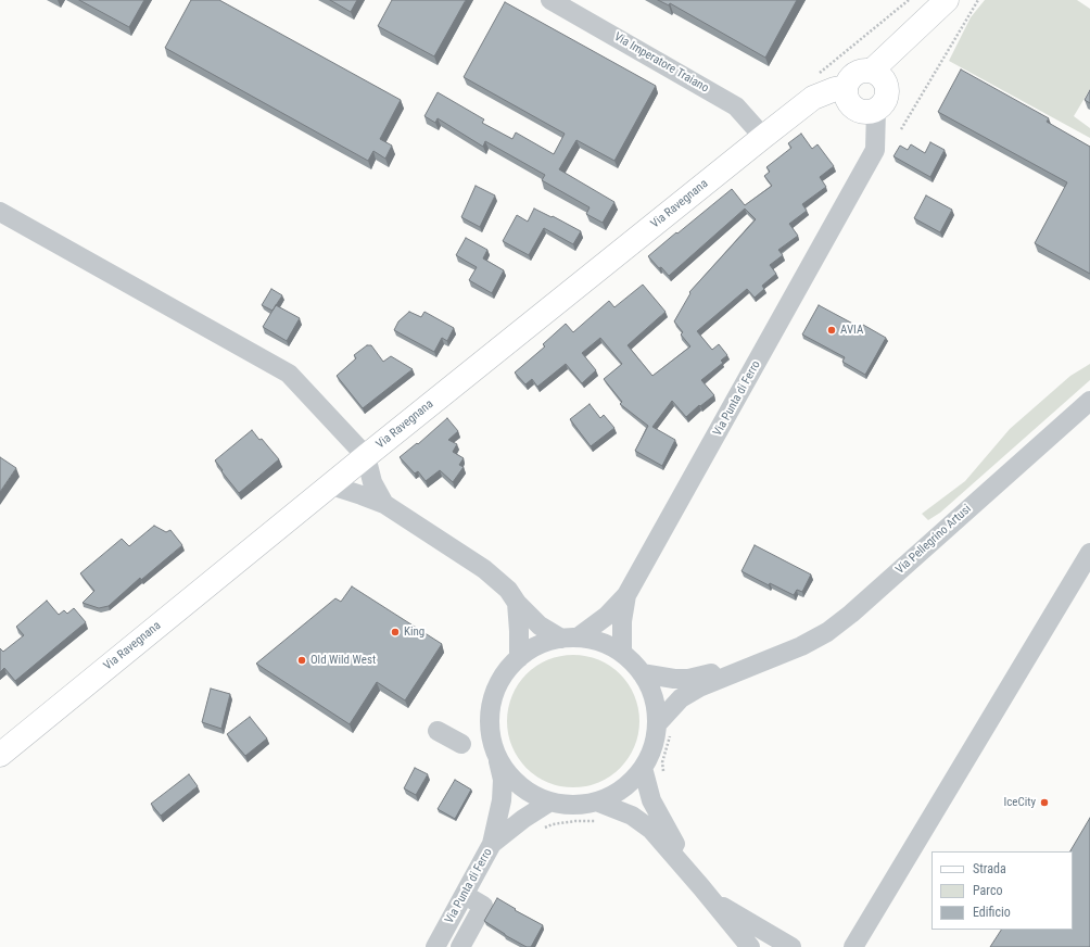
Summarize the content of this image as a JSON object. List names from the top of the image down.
{
  "streets": {
    "main road": ["Via Ravegnana"],
    "street": ["Via Imperatore Traiano", "Via Punta di Ferro", "Via Pellegrino Artusi"]
  },
  "crossings": [
    ["Via Imperatore Traiano", "Via Ravegnana"],
    ["Via Ravegnana", "Via Punta di Ferro"]
  ],
  "places": [
    "AVIA",
    "King",
    "Old Wild West",
    "IceCity"
  ],
  "legend": ["Strada", "Parco", "Edificio"]
}
